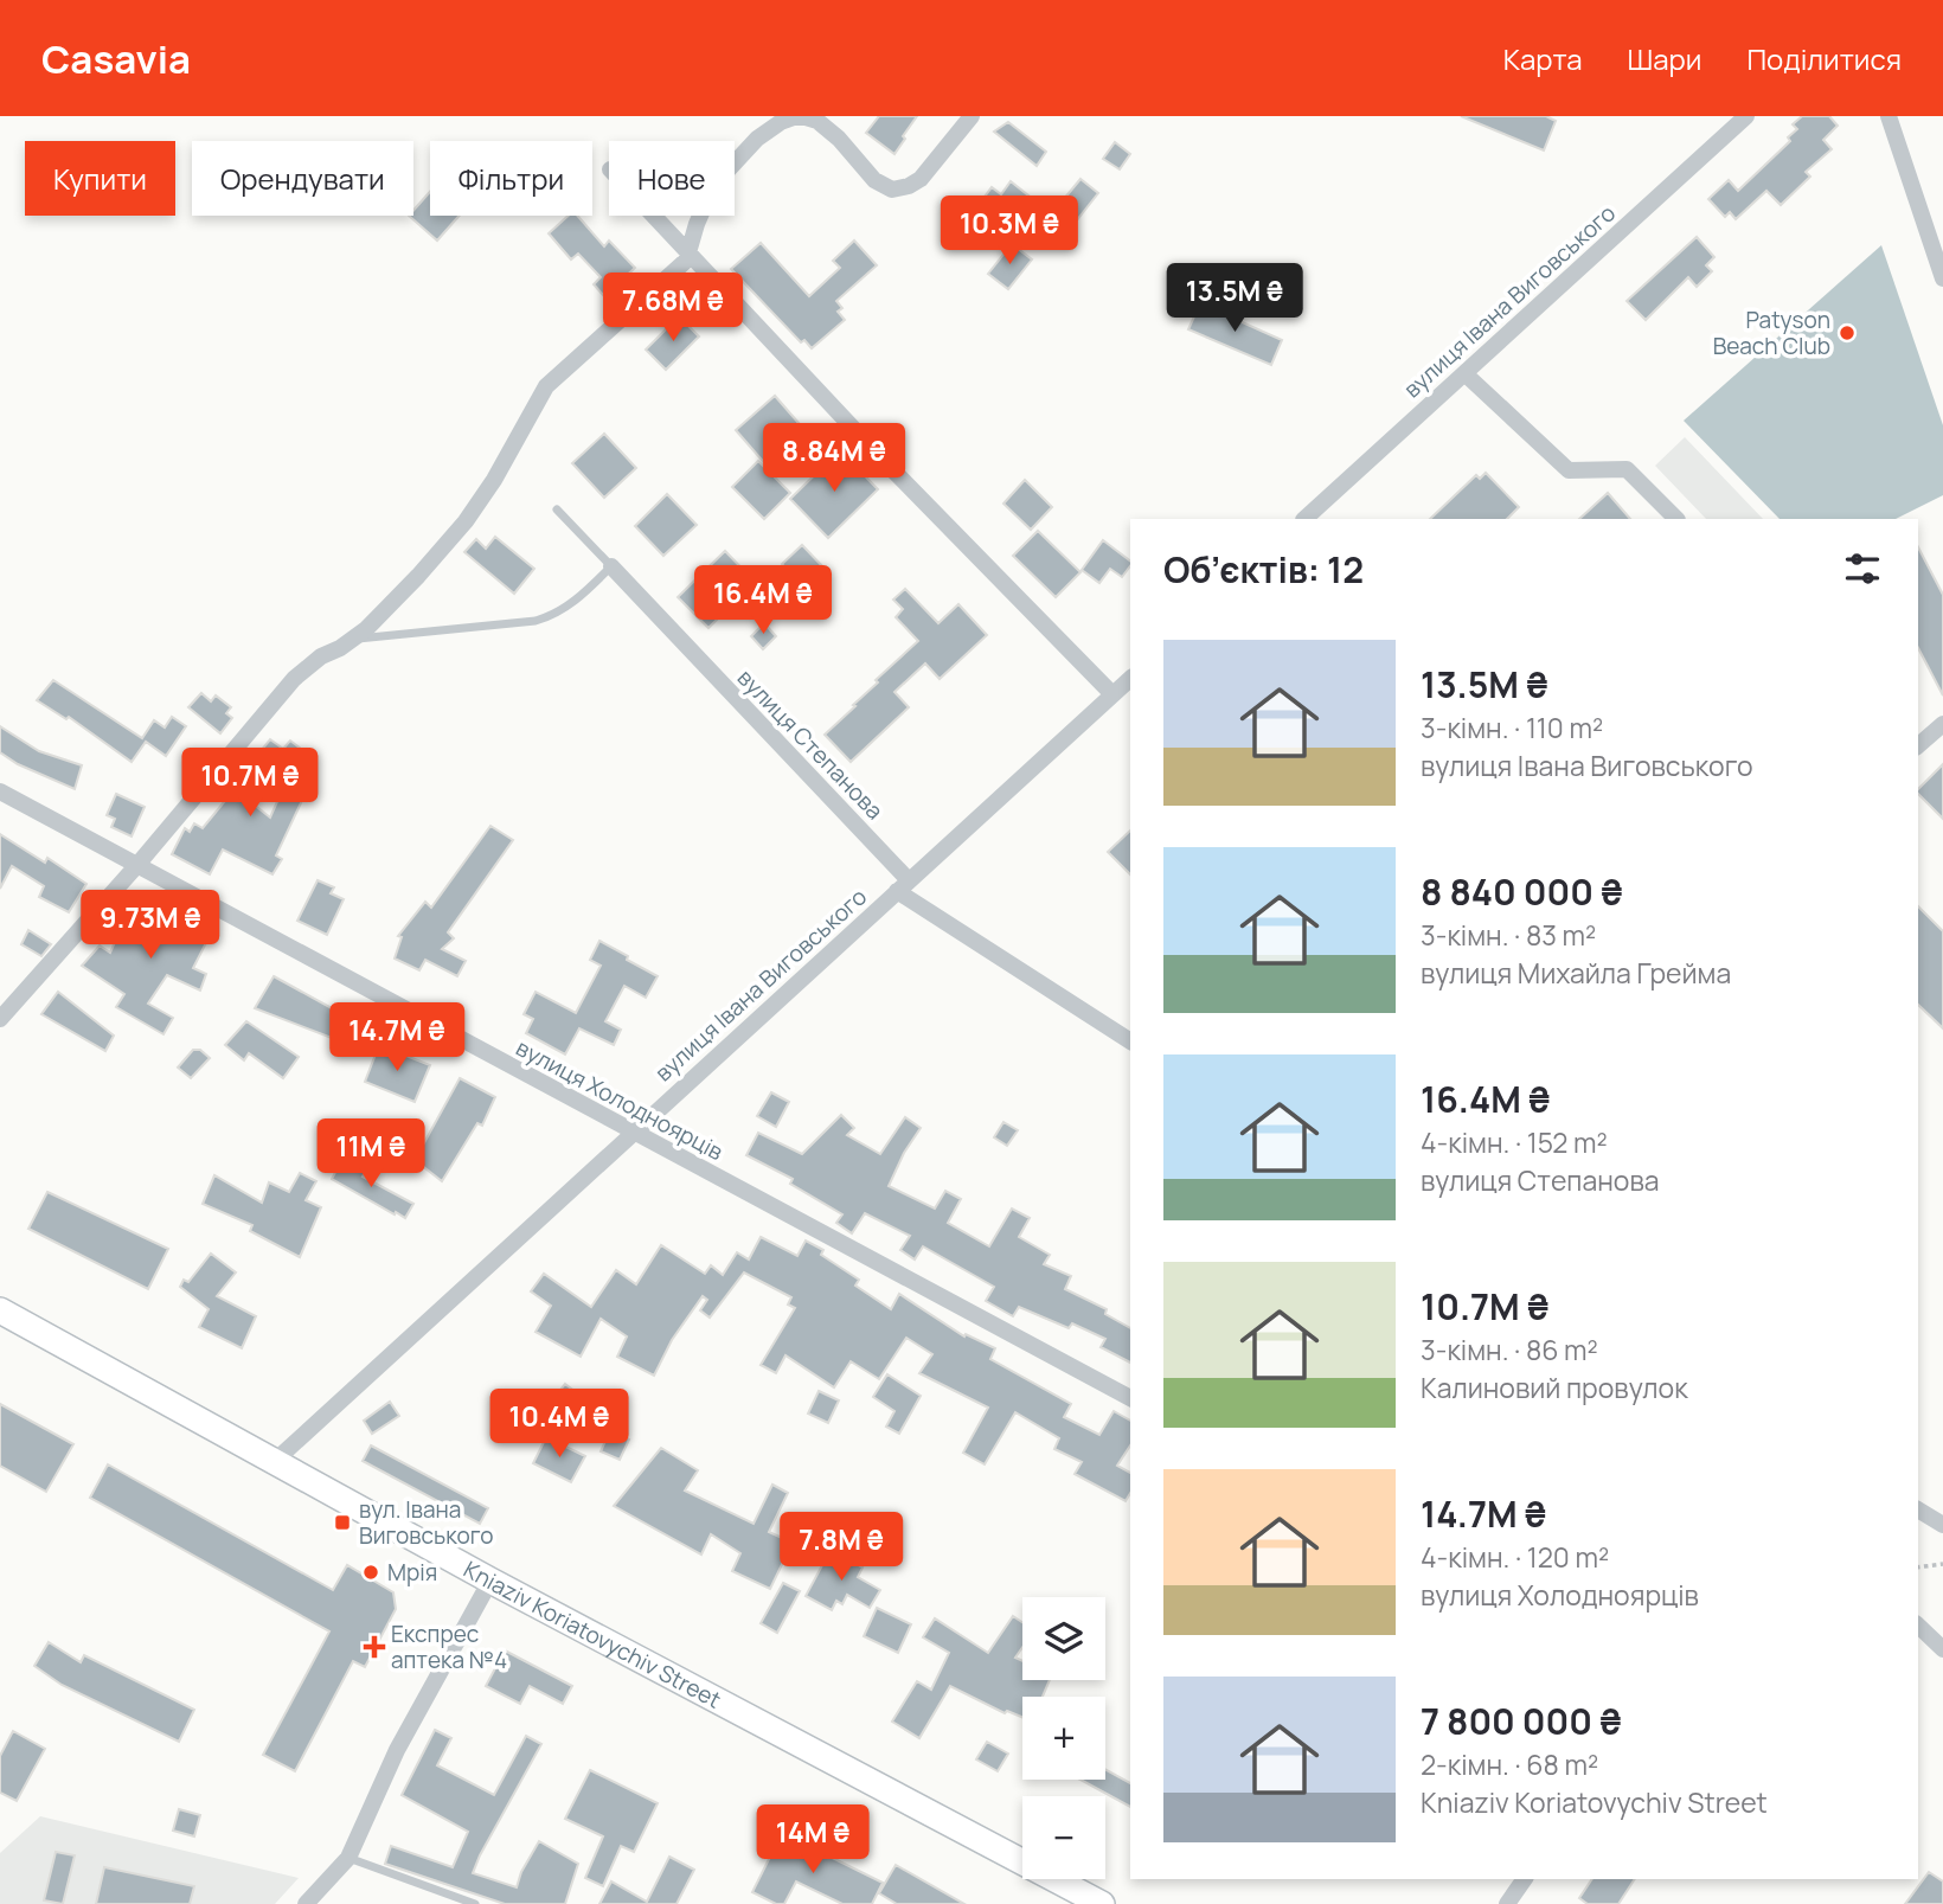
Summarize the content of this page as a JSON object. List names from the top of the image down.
{
  "streets": {
    "main road": ["Kniaziv Koriatovychiv Street"],
    "street": ["вулиця Івана Виговського", "вулиця Степанова", "вулиця Холодноярців"]
  },
  "crossings": [
    ["вулиця Івана Виговського", "вулиця Степанова"],
    ["вулиця Івана Виговського", "вулиця Холодноярців"],
    ["вулиця Івана Виговського", "Kniaziv Koriatovychiv Street"]
  ],
  "places": {
    "other": ["Patyson Beach Club", "Мрія"],
    "transit": ["вул. Івана Виговського"],
    "health": ["Експрес аптека №4"]
  },
  "page": {
    "header": "Casavia",
    "nav": ["Карта", "Шари", "Поділитися"],
    "chip": [
      "Купити",
      "Орендувати",
      "Фільтри",
      "Нове"
    ],
    "price": [
      "10.3M ₴",
      "13.5M ₴",
      "7.68M ₴",
      "8.84M ₴",
      "16.4M ₴",
      "10.7M ₴",
      "9.73M ₴",
      "14.7M ₴",
      "11M ₴",
      "10.4M ₴",
      "7.8M ₴",
      "14M ₴"
    ],
    "heading": "Об’єктів: 12",
    "list": [
      {
        "name": "13.5M ₴",
        "note": "3-кімн. · 110 m² · вулиця Івана Виговського"
      },
      {
        "name": "8 840 000 ₴",
        "note": "3-кімн. · 83 m² · вулиця Михайла Грейма"
      },
      {
        "name": "16.4M ₴",
        "note": "4-кімн. · 152 m² · вулиця Степанова"
      },
      {
        "name": "10.7M ₴",
        "note": "3-кімн. · 86 m² · Калиновий провулок"
      },
      {
        "name": "14.7M ₴",
        "note": "4-кімн. · 120 m² · вулиця Холодноярців"
      },
      {
        "name": "7 800 000 ₴",
        "note": "2-кімн. · 68 m² · Kniaziv Koriatovychiv Street"
      }
    ],
    "map_buttons": ["+", "−"]
  }
}
